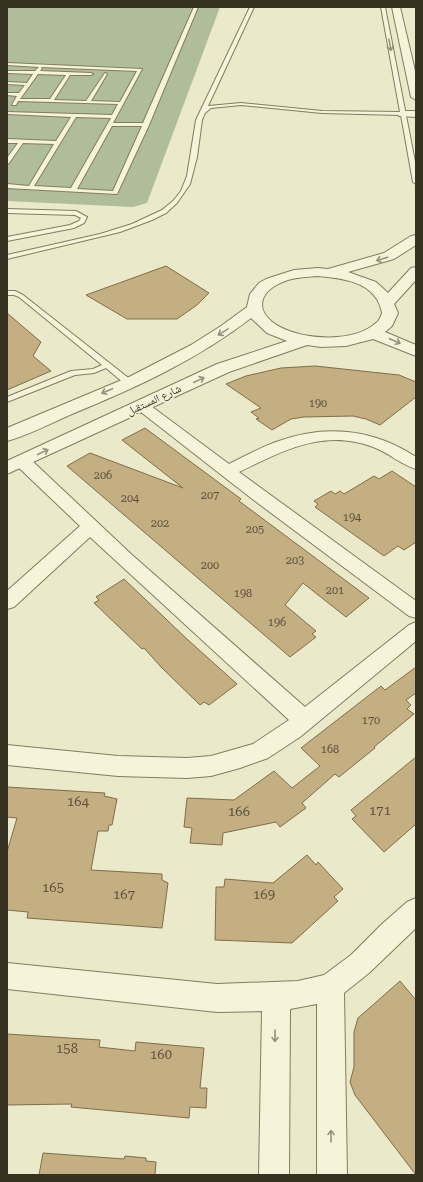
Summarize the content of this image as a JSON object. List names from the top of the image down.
{
  "streets": {
    "street": ["شارع المستقبل"]
  },
  "house_numbers": [
    "190",
    "206",
    "207",
    "204",
    "194",
    "202",
    "205",
    "203",
    "200",
    "201",
    "198",
    "196",
    "170",
    "168",
    "164",
    "171",
    "166",
    "165",
    "167",
    "169",
    "158",
    "160"
  ]
}
